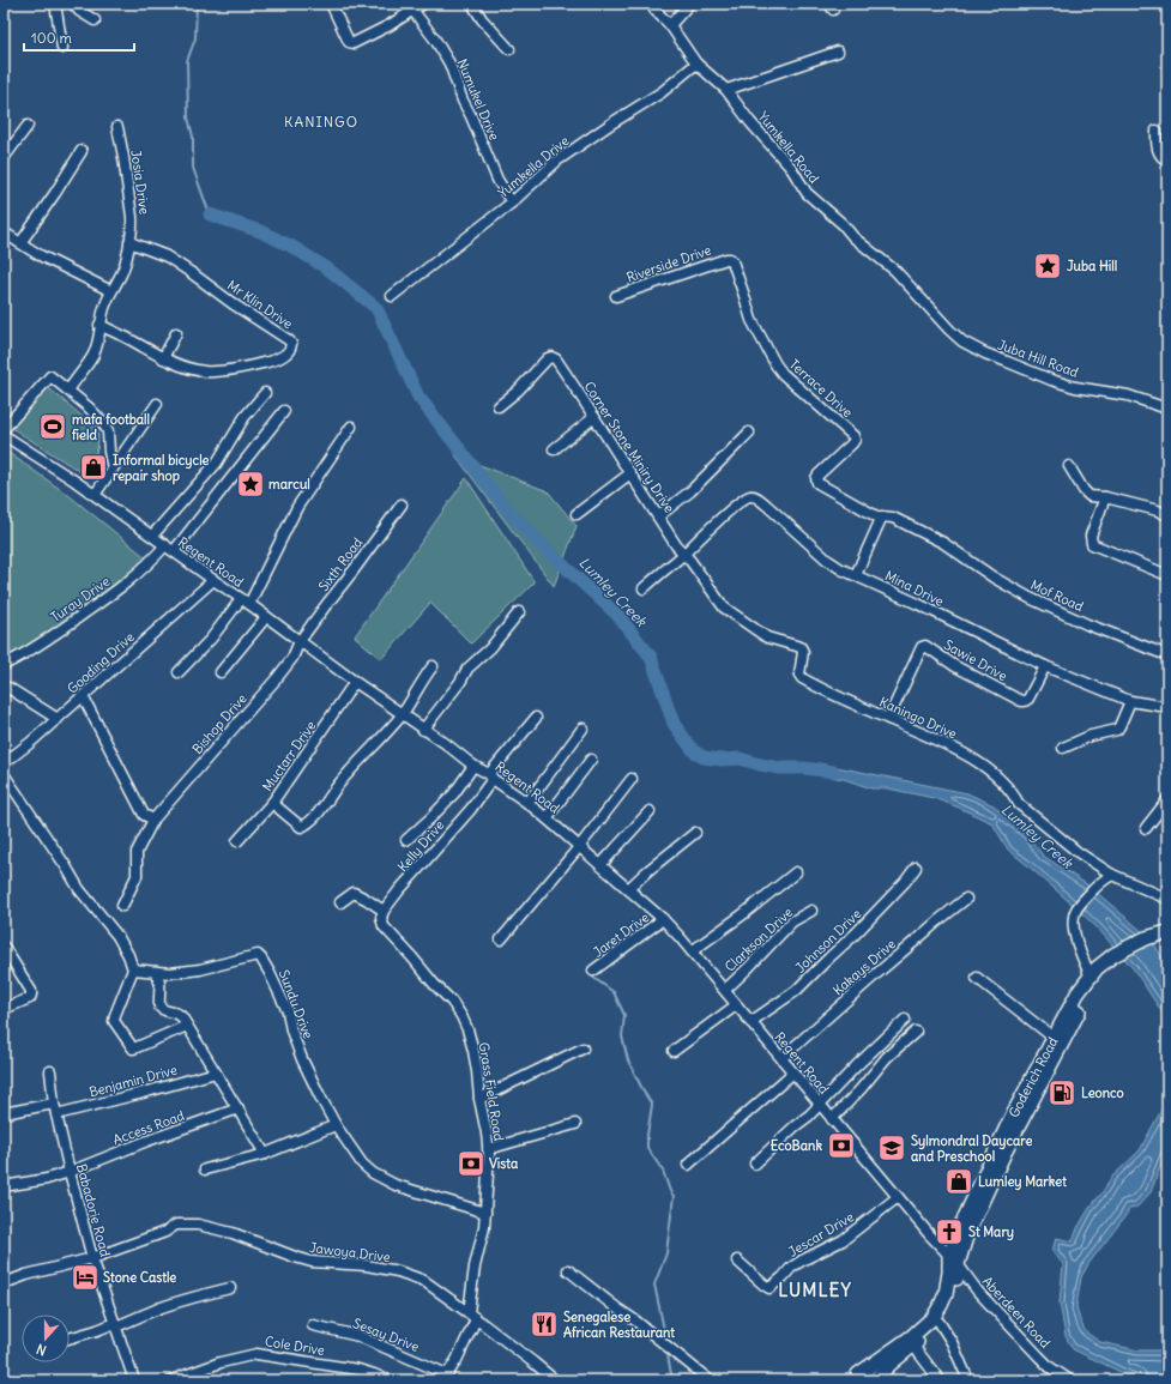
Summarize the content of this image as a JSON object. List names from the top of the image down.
{
  "streets": {
    "main road": ["Goderich Road"],
    "street": [
      "Numukel Drive",
      "Yumkella Road",
      "Yumkella Drive",
      "Josia Drive",
      "Riverside Drive",
      "Mr Klin Drive",
      "Juba Hill Road",
      "Terrace Drive",
      "Corner Stone Miniry Drive",
      "Regent Road",
      "Sixth Road",
      "Mina Drive",
      "Mof Road",
      "Turay Drive",
      "Sawie Drive",
      "Gooding Drive",
      "Kaningo Drive",
      "Bishop Drive",
      "Muctarr Drive",
      "Kelly Drive",
      "Jaret Drive",
      "Clarkson Drive",
      "Johnson Drive",
      "Kakays Drive",
      "Sundu Drive",
      "Benjamin Drive",
      "Grass Field Road",
      "Access Road",
      "Babadorie Road",
      "Jescar Drive",
      "Jawoya Drive",
      "Aberdeen Road",
      "Sesay Drive",
      "Cole Drive"
    ]
  },
  "crossings": [
    ["Numukel Drive", "Yumkella Drive"],
    ["Yumkella Road", "Yumkella Drive"],
    ["Yumkella Road", "Juba Hill Road"],
    ["Josia Drive", "Mr Klin Drive"],
    ["Riverside Drive", "Terrace Drive"],
    ["Terrace Drive", "Mof Road"],
    ["Corner Stone Miniry Drive", "Mina Drive"],
    ["Corner Stone Miniry Drive", "Kaningo Drive"],
    ["Regent Road", "Sixth Road"],
    ["Regent Road", "Turay Drive"],
    ["Regent Road", "Gooding Drive"],
    ["Regent Road", "Bishop Drive"],
    ["Regent Road", "Muctarr Drive"],
    ["Regent Road", "Kelly Drive"],
    ["Regent Road", "Jaret Drive"],
    ["Regent Road", "Clarkson Drive"],
    ["Regent Road", "Johnson Drive"],
    ["Regent Road", "Kakays Drive"],
    ["Regent Road", "Goderich Road"],
    ["Regent Road", "Jescar Drive"],
    ["Regent Road", "Aberdeen Road"],
    ["Sixth Road", "Bishop Drive"],
    ["Mina Drive", "Sawie Drive"],
    ["Mina Drive", "Kaningo Drive"],
    ["Sawie Drive", "Kaningo Drive"],
    ["Kelly Drive", "Grass Field Road"],
    ["Sundu Drive", "Grass Field Road"],
    ["Goderich Road", "Aberdeen Road"],
    ["Benjamin Drive", "Babadorie Road"],
    ["Grass Field Road", "Jawoya Drive"],
    ["Grass Field Road", "Sesay Drive"],
    ["Access Road", "Babadorie Road"],
    ["Babadorie Road", "Jawoya Drive"]
  ],
  "districts": ["KANINGO", "LUMLEY"],
  "water": ["Lumley Creek"],
  "places": {
    "place": ["Juba Hill", "marcul"],
    "sports": ["mafa football field"],
    "shop": ["Informal bicycle repair shop", "Lumley Market"],
    "fuel station": ["Leonco"],
    "bank": ["EcoBank", "Vista"],
    "school or university": ["Sylmondral Daycare and Preschool"],
    "church": ["St Mary"],
    "hotel": ["Stone Castle"],
    "restaurant": ["Senegalese African Restaurant"]
  },
  "scale_bar": "100 m",
  "north": "bottom"
}
